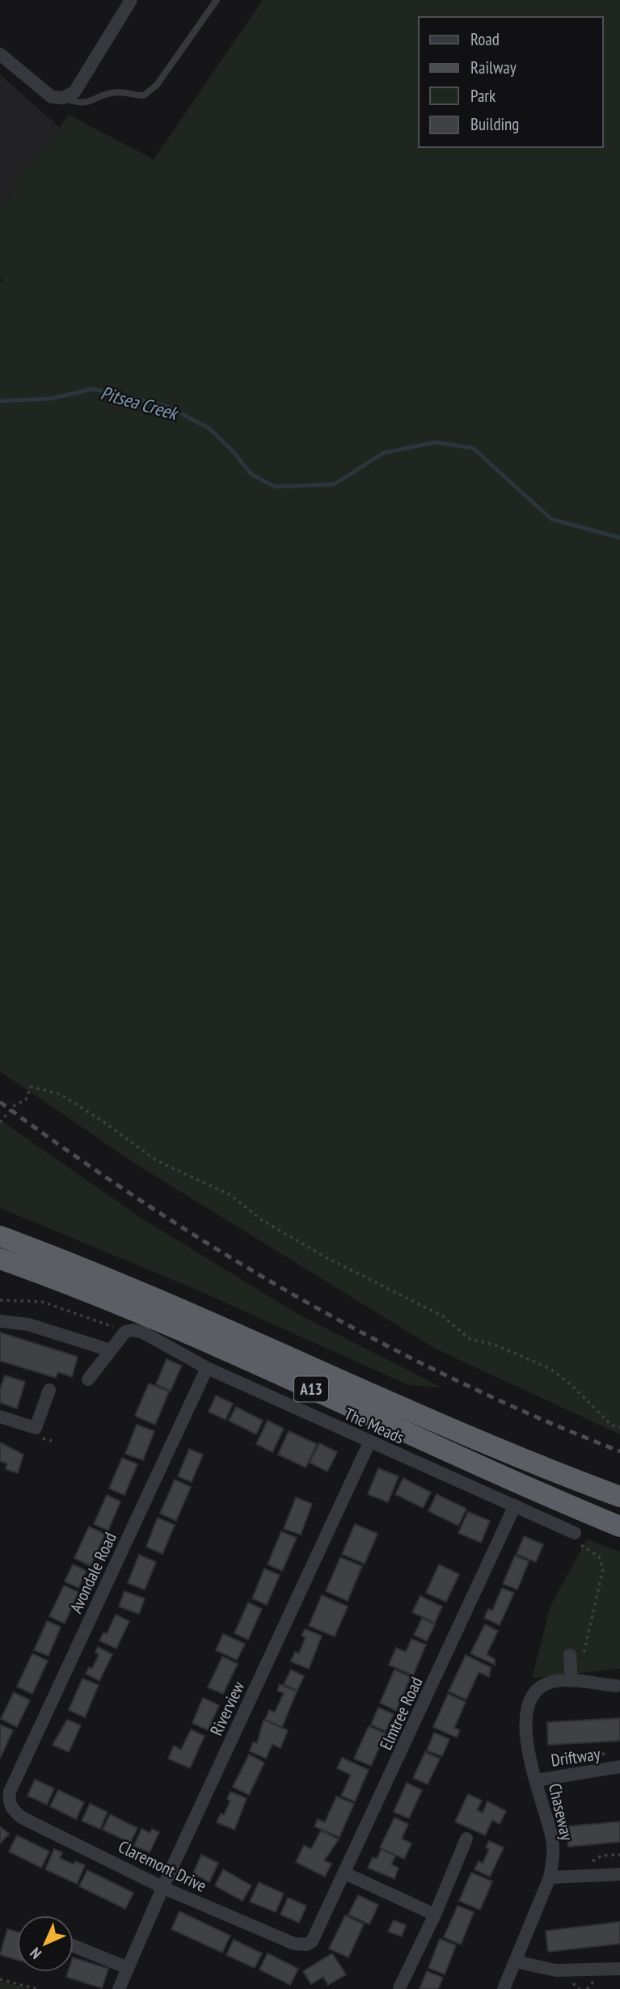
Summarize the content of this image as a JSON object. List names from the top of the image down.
{
  "streets": {
    "highway": ["A13"],
    "street": [
      "The Meads",
      "Avondale Road",
      "Riverview",
      "Elmtree Road",
      "Driftway",
      "Chaseway",
      "Claremont Drive"
    ]
  },
  "crossings": [
    ["The Meads", "Avondale Road"],
    ["The Meads", "Riverview"],
    ["The Meads", "Elmtree Road"],
    ["Avondale Road", "Claremont Drive"],
    ["Riverview", "Claremont Drive"],
    ["Elmtree Road", "Claremont Drive"],
    ["Driftway", "Chaseway"]
  ],
  "water": ["Pitsea Creek"],
  "legend": [
    "Road",
    "Railway",
    "Park",
    "Building"
  ],
  "north": "bottom left"
}
